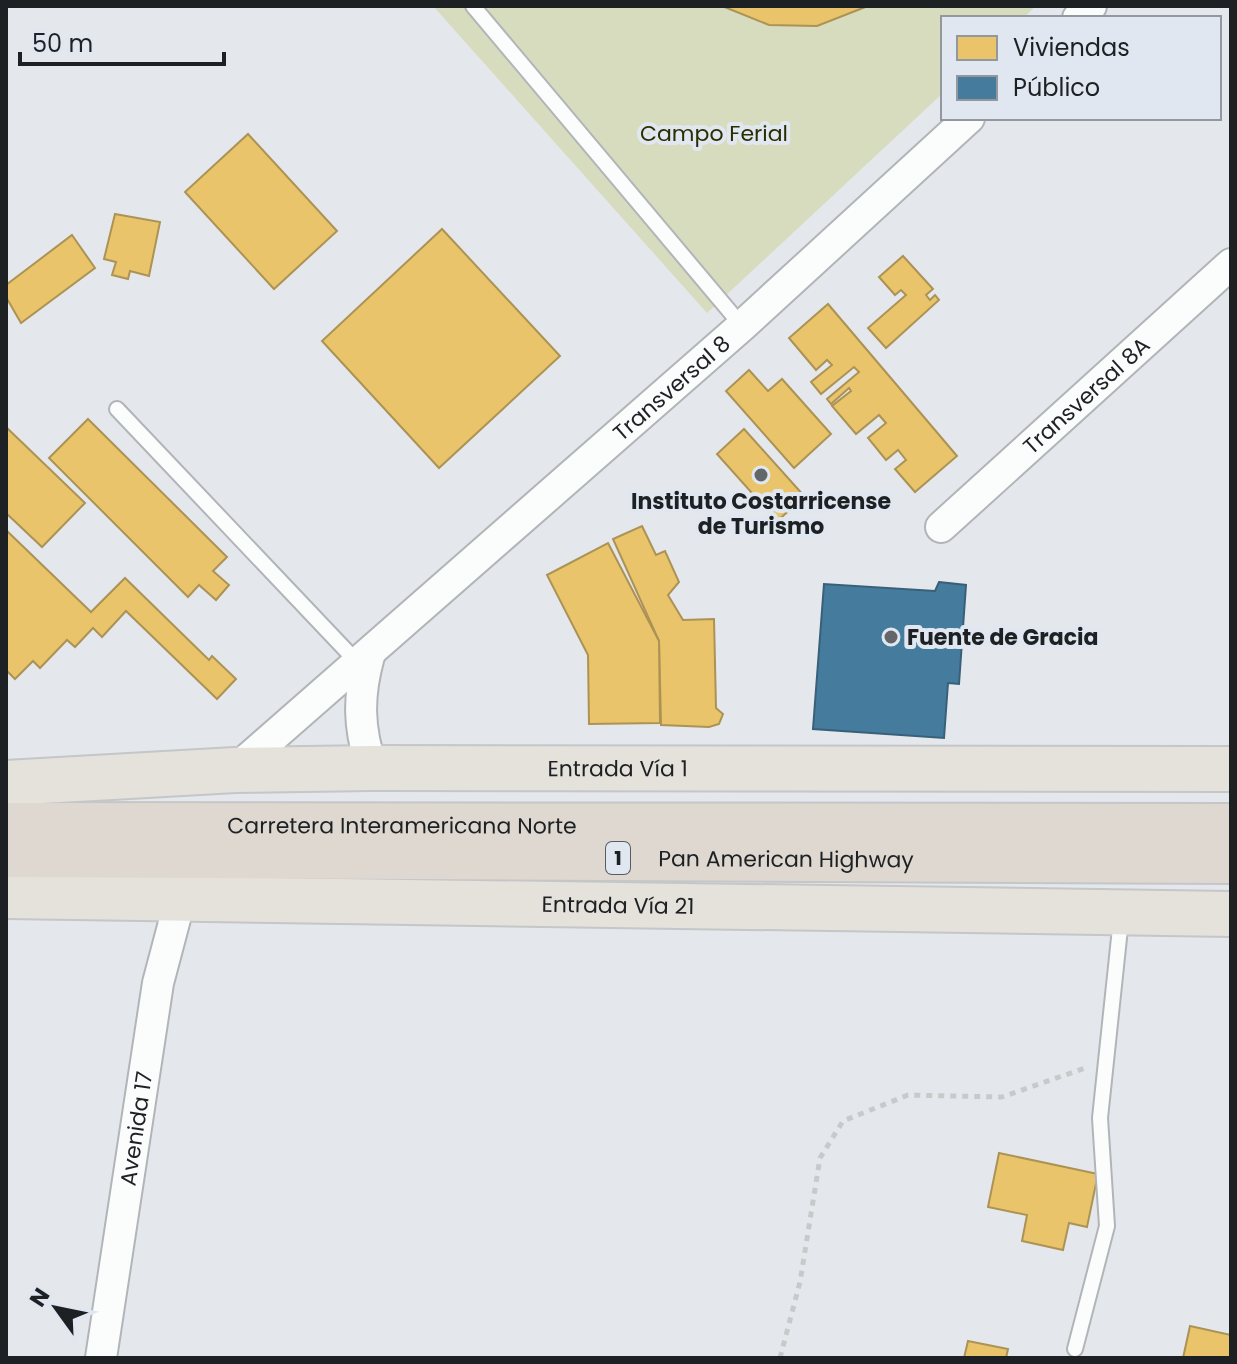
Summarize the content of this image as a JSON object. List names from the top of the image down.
{
  "streets": {
    "highway": ["Carretera Interamericana Norte", "1", "Pan American Highway"],
    "main road": ["Entrada Vía 1", "Entrada Vía 21"],
    "street": ["Transversal 8", "Transversal 8A", "Avenida 17"]
  },
  "crossings": [
    ["Transversal 8", "Entrada Vía 1"],
    ["Entrada Vía 21", "Avenida 17"]
  ],
  "parks": ["Campo Ferial"],
  "places": ["Instituto Costarricense de Turismo", "Fuente de Gracia"],
  "legend": ["Viviendas", "Público"],
  "scale_bar": "50 m",
  "north": "top left"
}
